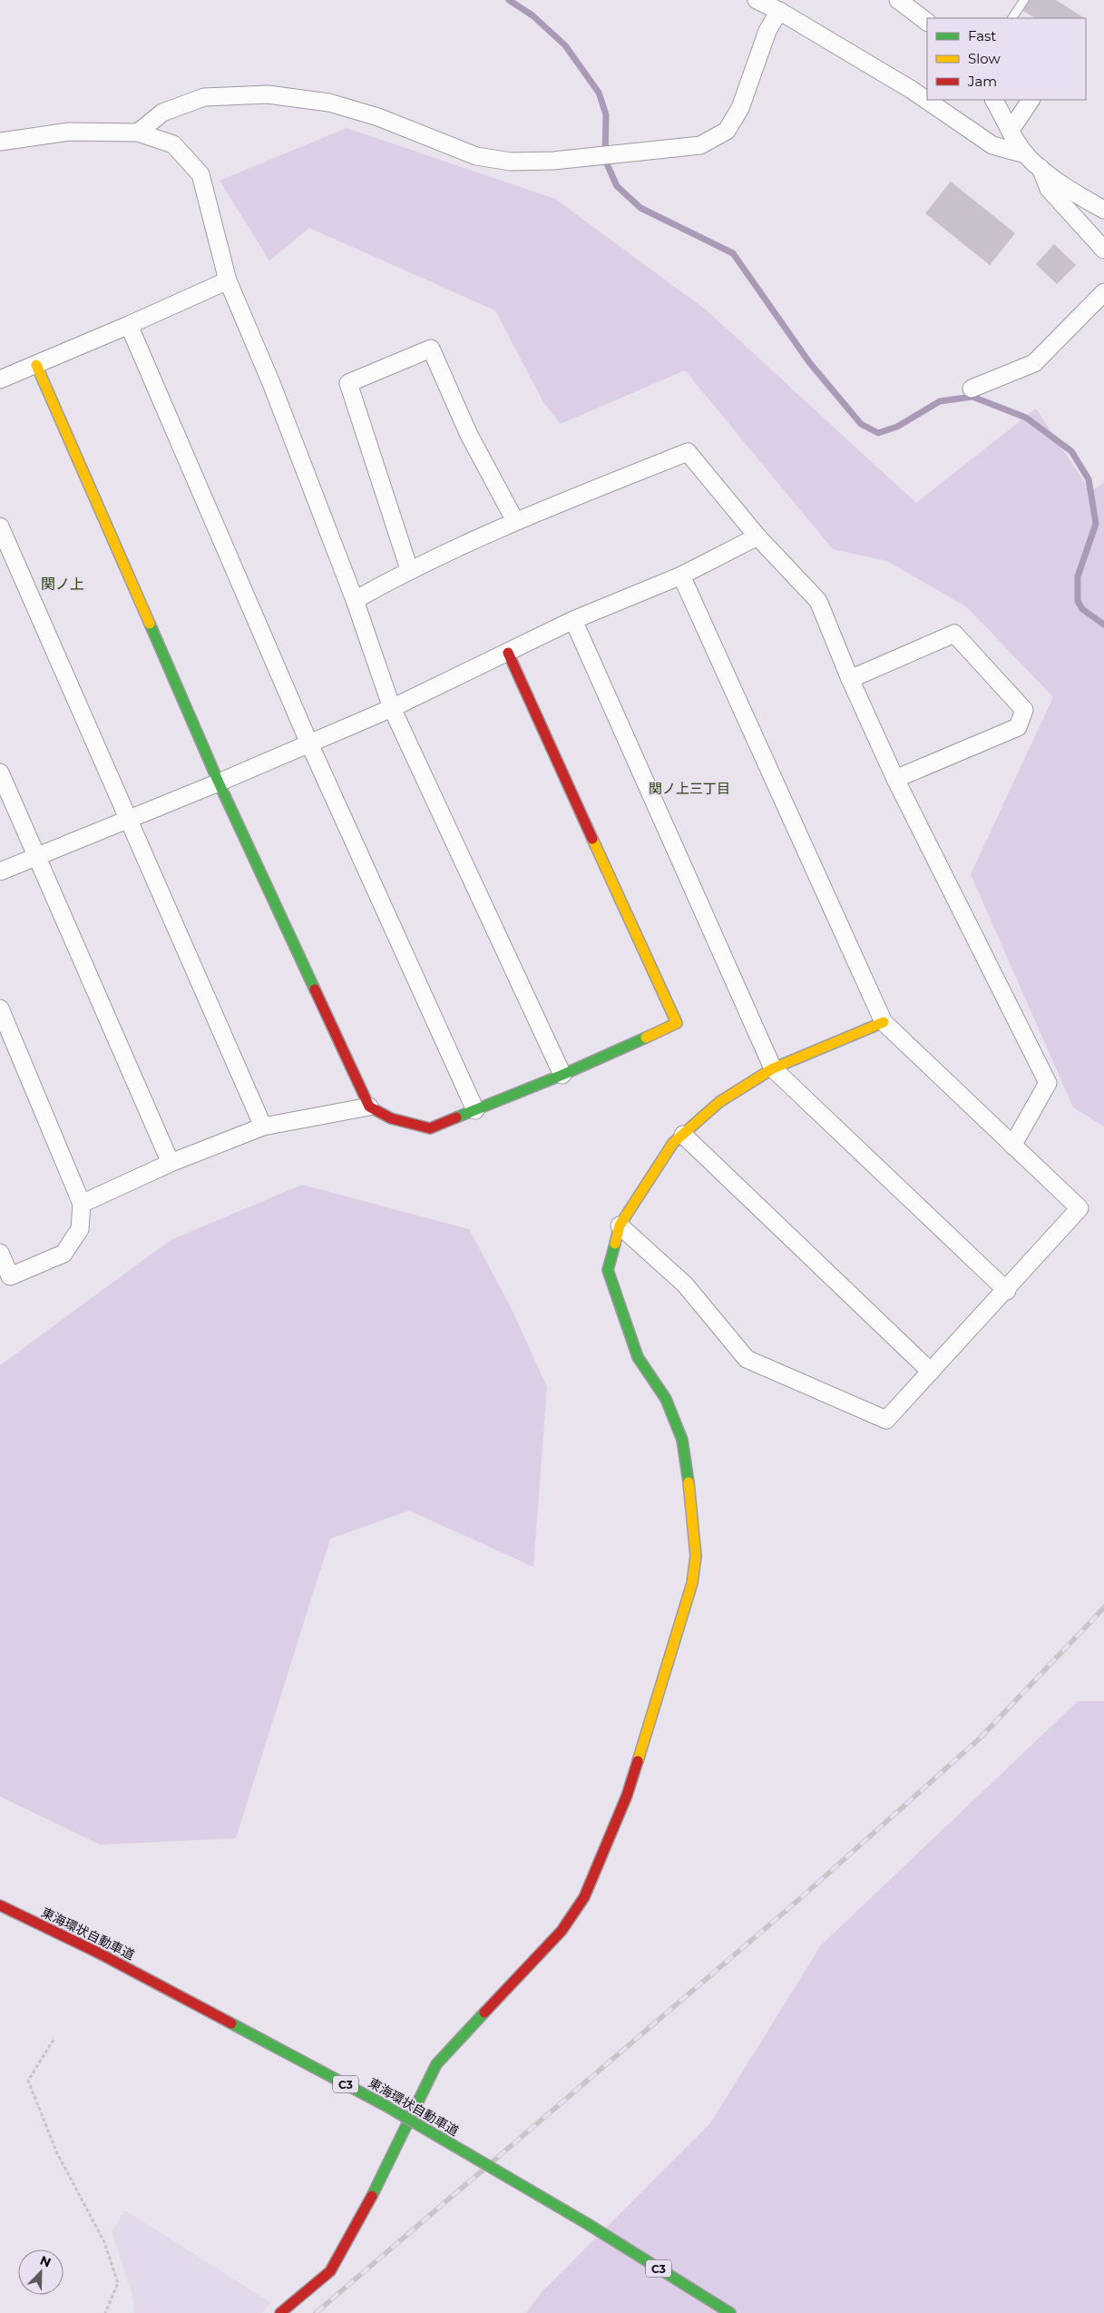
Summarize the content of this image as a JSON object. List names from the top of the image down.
{
  "streets": {
    "main road": ["東海環状自動車道", "C3"]
  },
  "districts": ["関ノ上", "関ノ上三丁目"],
  "legend": ["Fast", "Slow", "Jam"],
  "north": "top right"
}
